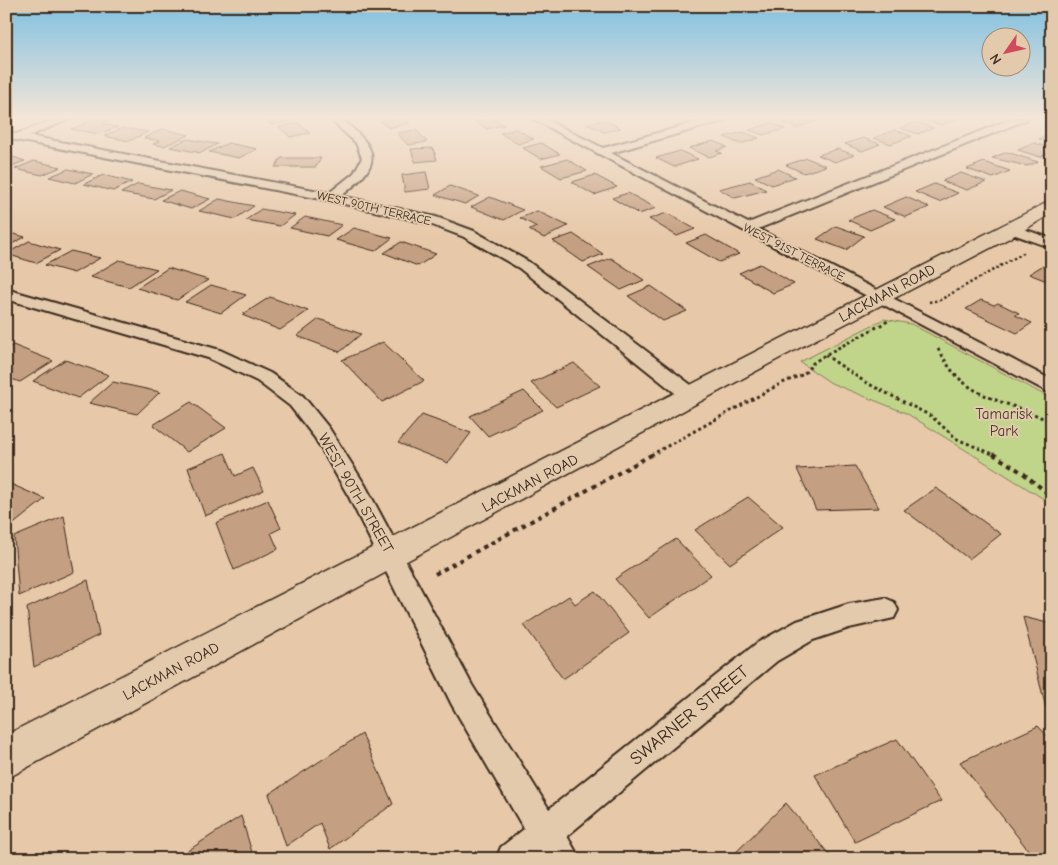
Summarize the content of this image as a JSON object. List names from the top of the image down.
{
  "streets": {
    "main road": ["LACKMAN ROAD"],
    "street": [
      "WEST 90TH TERRACE",
      "WEST 91ST TERRACE",
      "WEST 90TH STREET",
      "SWARNER STREET"
    ]
  },
  "crossings": [
    ["WEST 90TH TERRACE", "LACKMAN ROAD"],
    ["WEST 91ST TERRACE", "LACKMAN ROAD"],
    ["LACKMAN ROAD", "WEST 90TH STREET"],
    ["WEST 90TH STREET", "SWARNER STREET"]
  ],
  "parks": ["Tamarisk Park"],
  "north": "bottom left"
}
